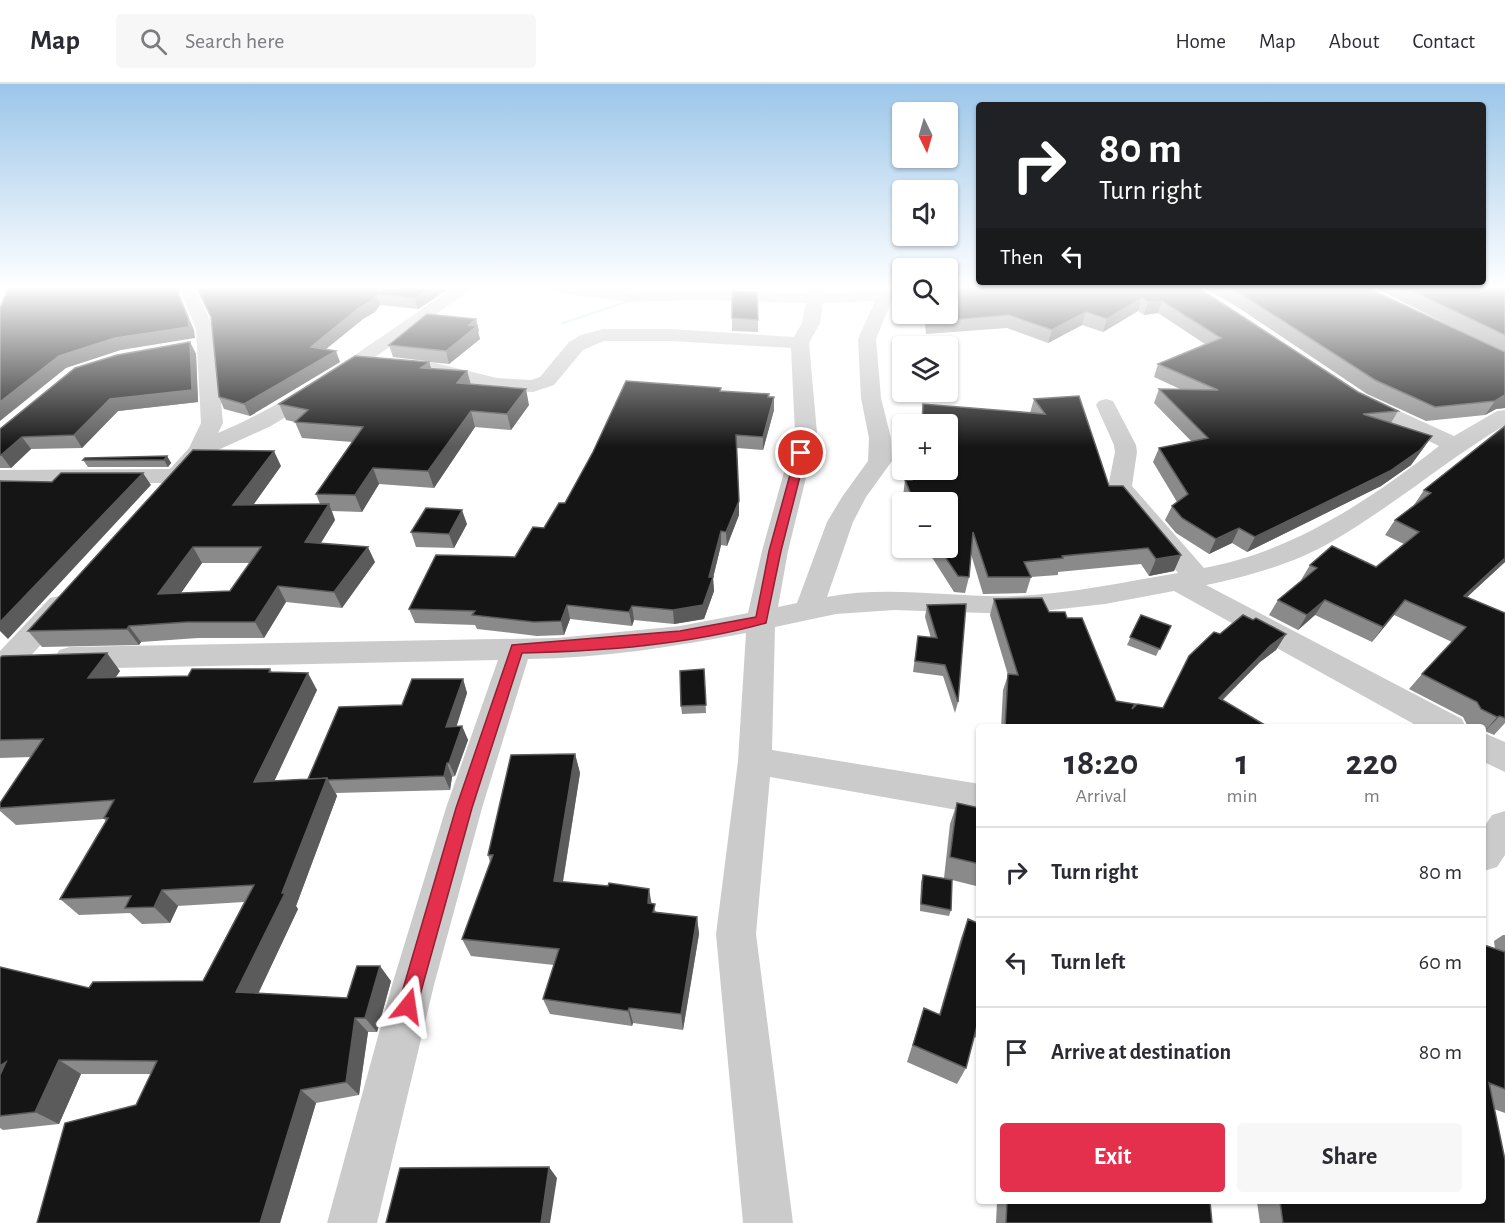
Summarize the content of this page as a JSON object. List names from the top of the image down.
{
  "north": "bottom",
  "page": {
    "header": "Map",
    "search": "Search here",
    "nav": [
      "Home",
      "Map",
      "About",
      "Contact"
    ],
    "map_buttons": ["+", "−"],
    "turn": ["80 m", "Turn right"],
    "then": "Then",
    "eta": [
      "18:20",
      "Arrival",
      "1",
      "min",
      "220",
      "m"
    ],
    "list": [
      {
        "name": "Turn right",
        "value": "80 m"
      },
      {
        "name": "Turn left",
        "value": "60 m"
      },
      {
        "name": "Arrive at destination",
        "value": "80 m"
      }
    ],
    "buttons": ["Exit", "Share"]
  }
}
